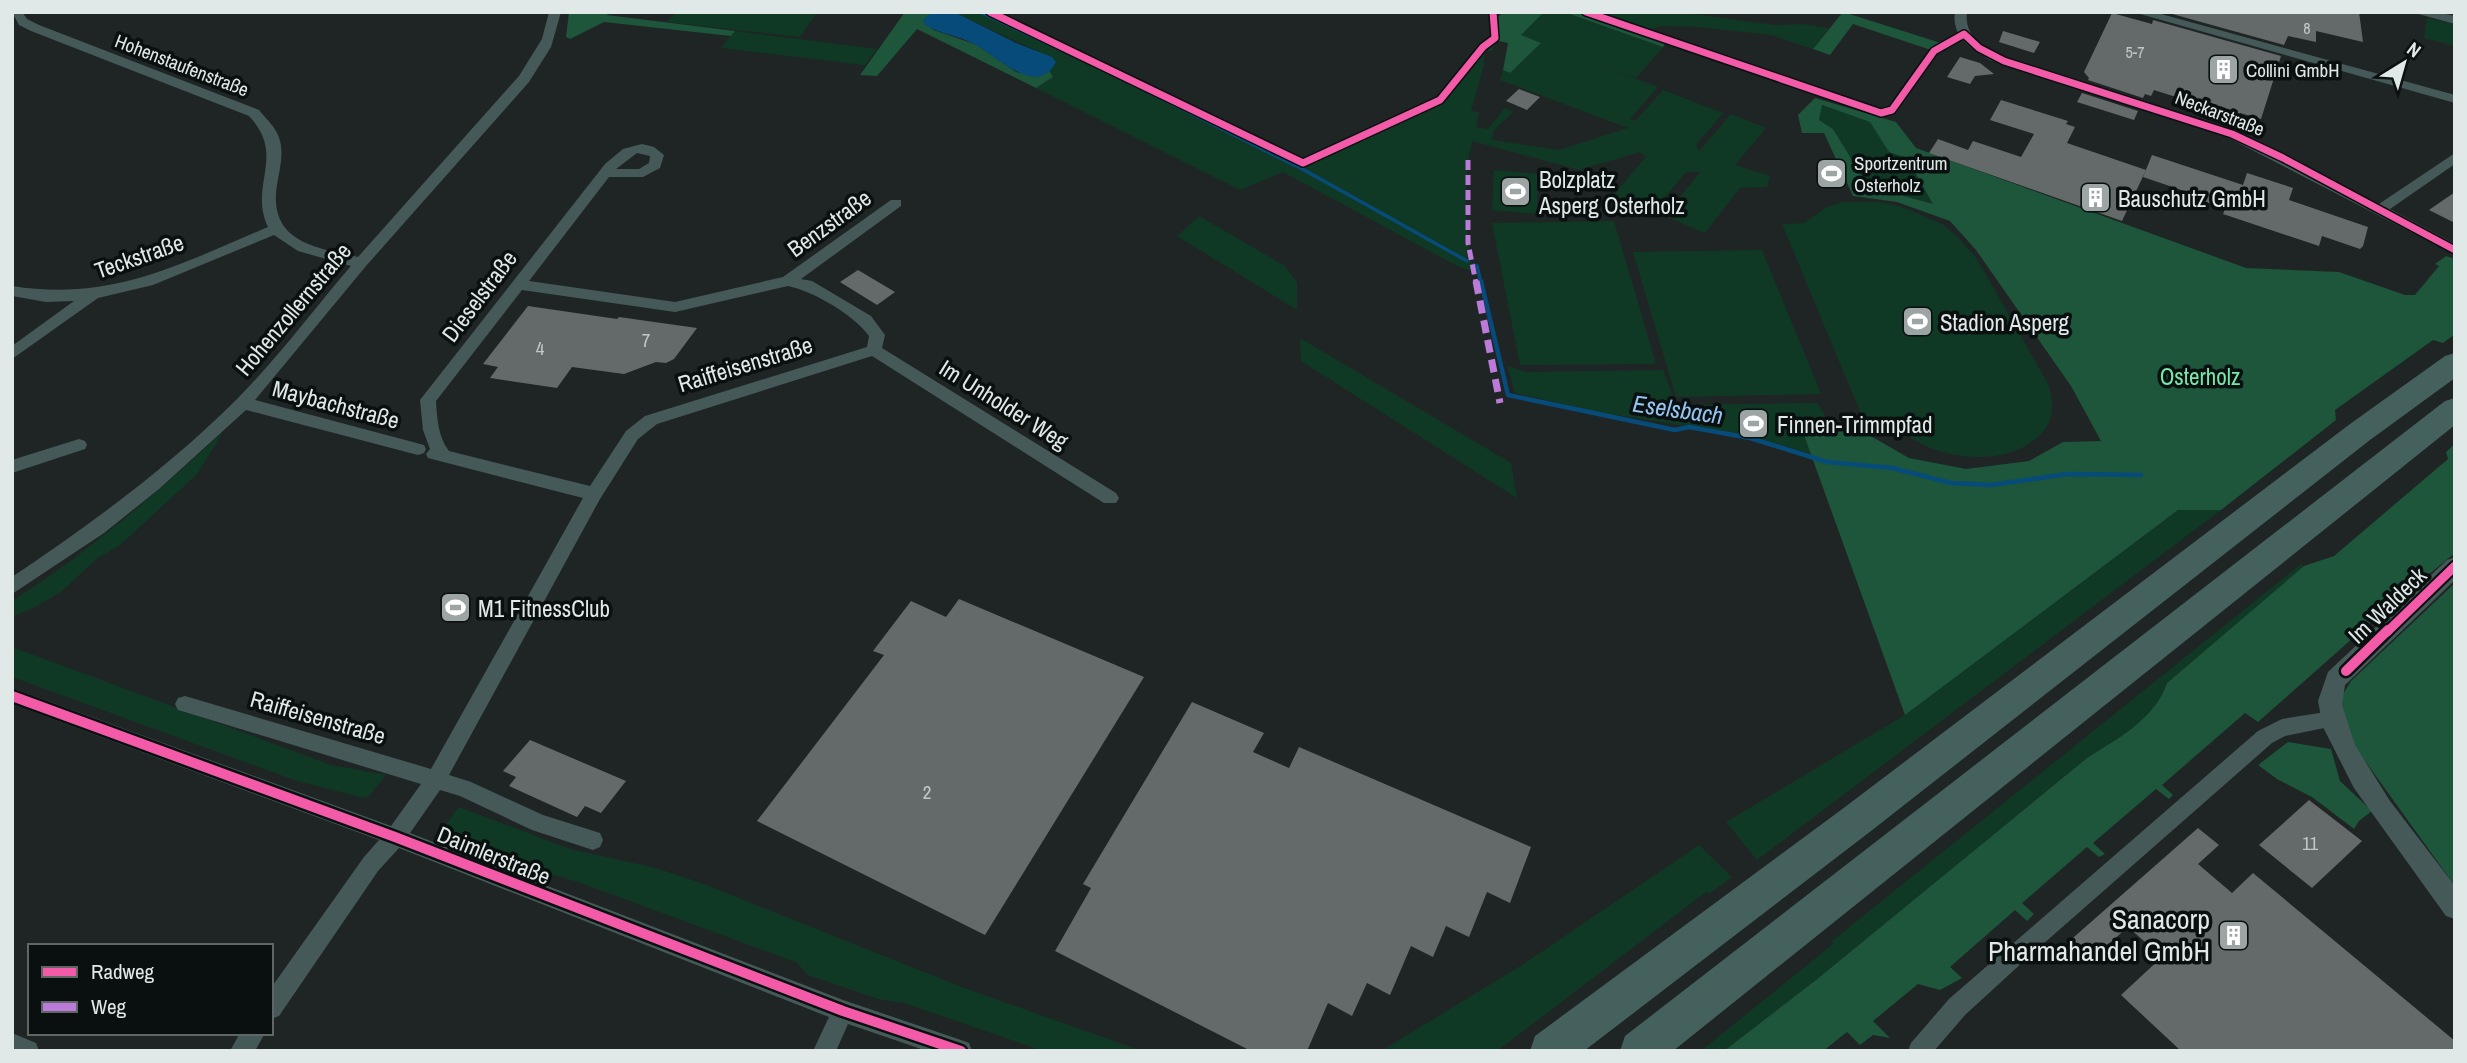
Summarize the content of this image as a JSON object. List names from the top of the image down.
{
  "streets": {
    "street": [
      "Hohenstaufenstraße",
      "Neckarstraße",
      "Benzstraße",
      "Teckstraße",
      "Dieselstraße",
      "Hohenzollernstraße",
      "Raiffeisenstraße",
      "Maybachstraße",
      "Im Unholder Weg",
      "Im Waldeck",
      "Daimlerstraße"
    ]
  },
  "crossings": [
    ["Hohenstaufenstraße", "Teckstraße"],
    ["Dieselstraße", "Maybachstraße"],
    ["Hohenzollernstraße", "Maybachstraße"],
    ["Raiffeisenstraße", "Maybachstraße"],
    ["Raiffeisenstraße", "Im Unholder Weg"],
    ["Raiffeisenstraße", "Daimlerstraße"]
  ],
  "water": ["Eselsbach"],
  "parks": ["Osterholz"],
  "places": {
    "building": ["Collini GmbH", "Bauschutz GmbH", "Sanacorp Pharmahandel GmbH"],
    "sports": [
      "Sportzentrum Osterholz",
      "Bolzplatz Asperg Osterholz",
      "Stadion Asperg",
      "Finnen-Trimmpfad",
      "M1 FitnessClub"
    ]
  },
  "house_numbers": [
    "8",
    "5-7",
    "7",
    "4",
    "2",
    "11"
  ],
  "legend": ["Radweg", "Weg"],
  "north": "top right"
}
